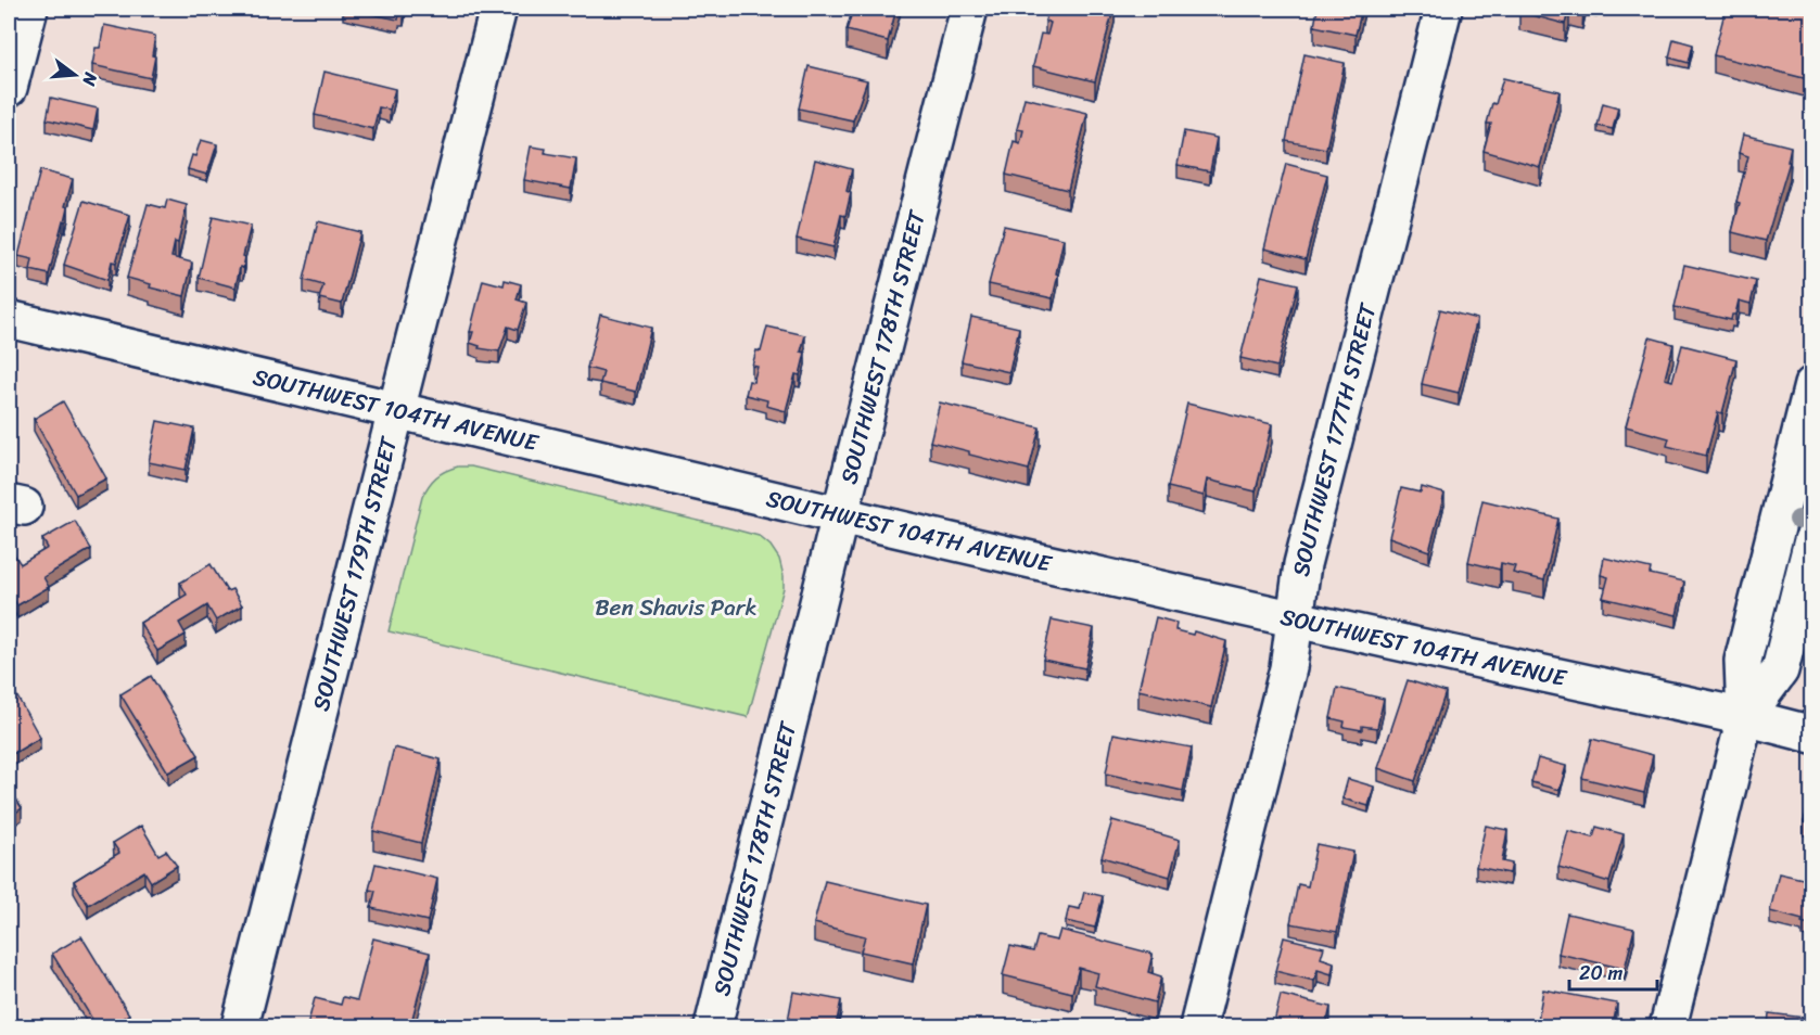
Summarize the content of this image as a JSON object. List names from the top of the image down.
{
  "streets": {
    "street": [
      "SOUTHWEST 178TH STREET",
      "SOUTHWEST 104TH AVENUE",
      "SOUTHWEST 177TH STREET",
      "SOUTHWEST 179TH STREET"
    ]
  },
  "crossings": [
    ["SOUTHWEST 178TH STREET", "SOUTHWEST 104TH AVENUE"],
    ["SOUTHWEST 104TH AVENUE", "SOUTHWEST 177TH STREET"],
    ["SOUTHWEST 104TH AVENUE", "SOUTHWEST 179TH STREET"]
  ],
  "parks": ["Ben Shavis Park"],
  "scale_bar": "20 m",
  "north": "right"
}
